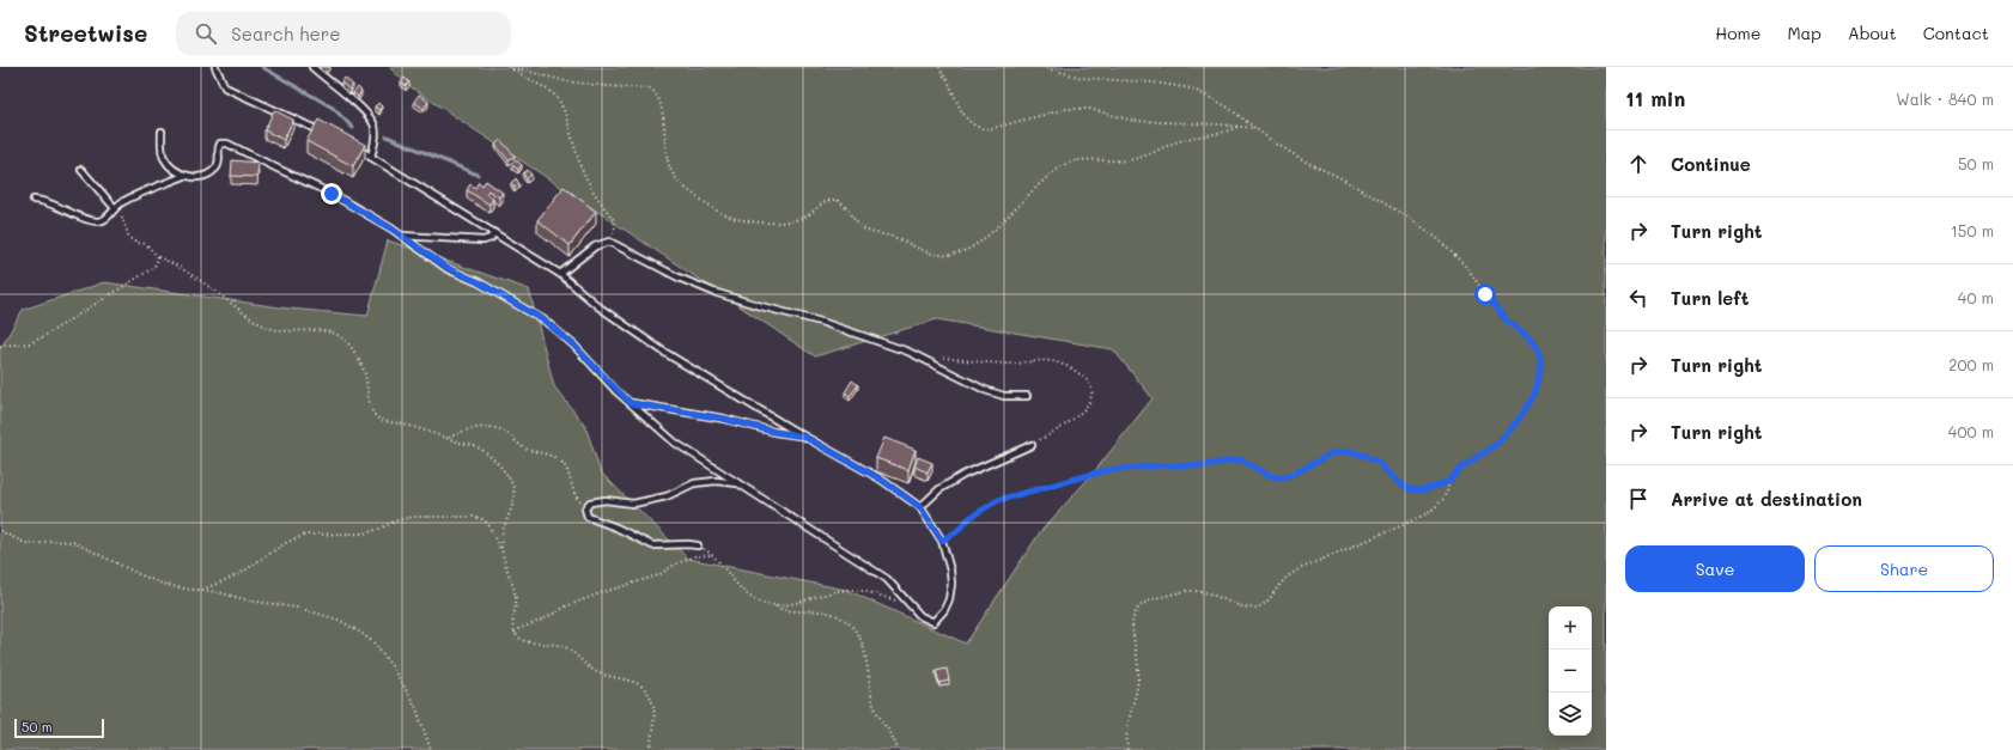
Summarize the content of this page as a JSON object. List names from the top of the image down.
{
  "scale_bar": "50 m",
  "page": {
    "header": "Streetwise",
    "search": "Search here",
    "nav": [
      "Home",
      "Map",
      "About",
      "Contact"
    ],
    "heading": ["11 min", "Walk · 840 m"],
    "list": [
      ["Continue", "50 m"],
      ["Turn right", "150 m"],
      ["Turn left", "40 m"],
      ["Turn right", "200 m"],
      ["Turn right", "400 m"],
      "Arrive at destination"
    ],
    "buttons": ["Save", "Share"],
    "map_buttons": ["+", "−"],
    "scale": "50 m"
  }
}
